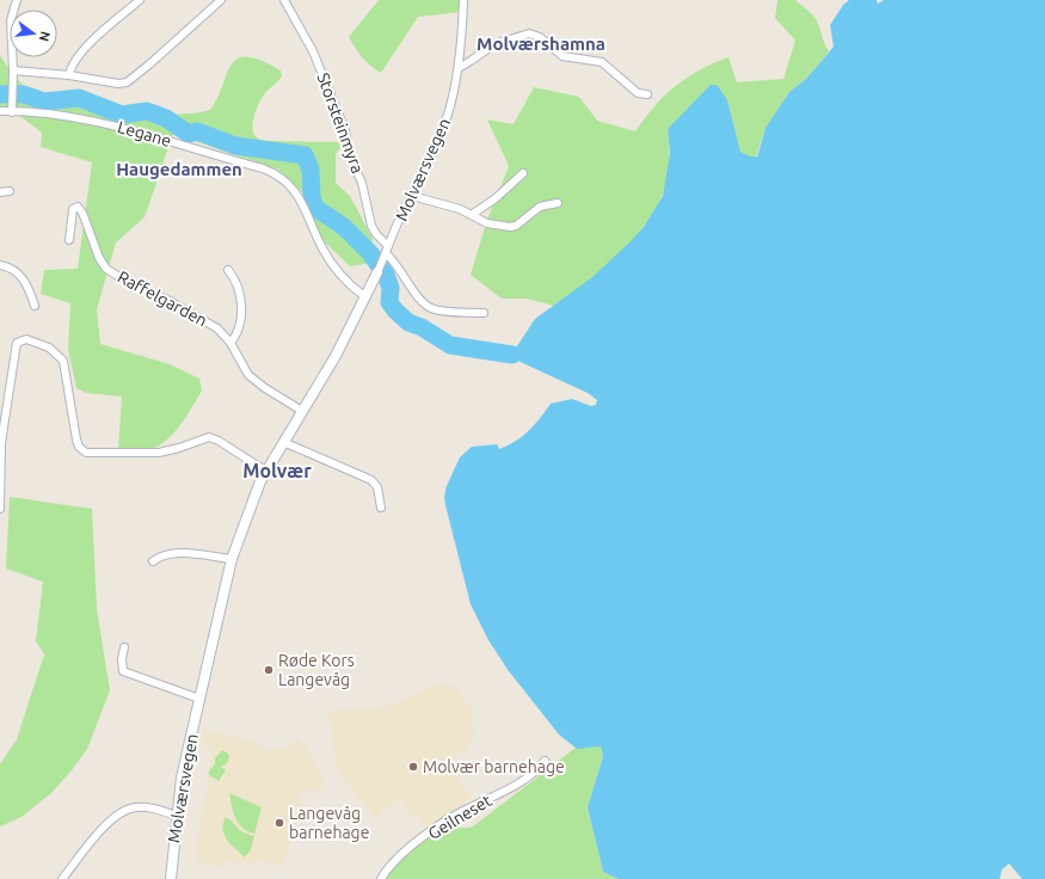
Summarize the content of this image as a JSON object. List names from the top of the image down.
{
  "streets": {
    "street": [
      "Storsteinmyra",
      "Legane",
      "Molværsvegen",
      "Raffelgarden",
      "Geilneset"
    ]
  },
  "crossings": [
    ["Storsteinmyra", "Molværsvegen"],
    ["Legane", "Molværsvegen"],
    ["Molværsvegen", "Raffelgarden"]
  ],
  "districts": ["Molværshamna", "Haugedammen", "Molvær"],
  "places": ["Røde Kors Langevåg", "Molvær barnehage", "Langevåg barnehage"],
  "north": "right"
}
